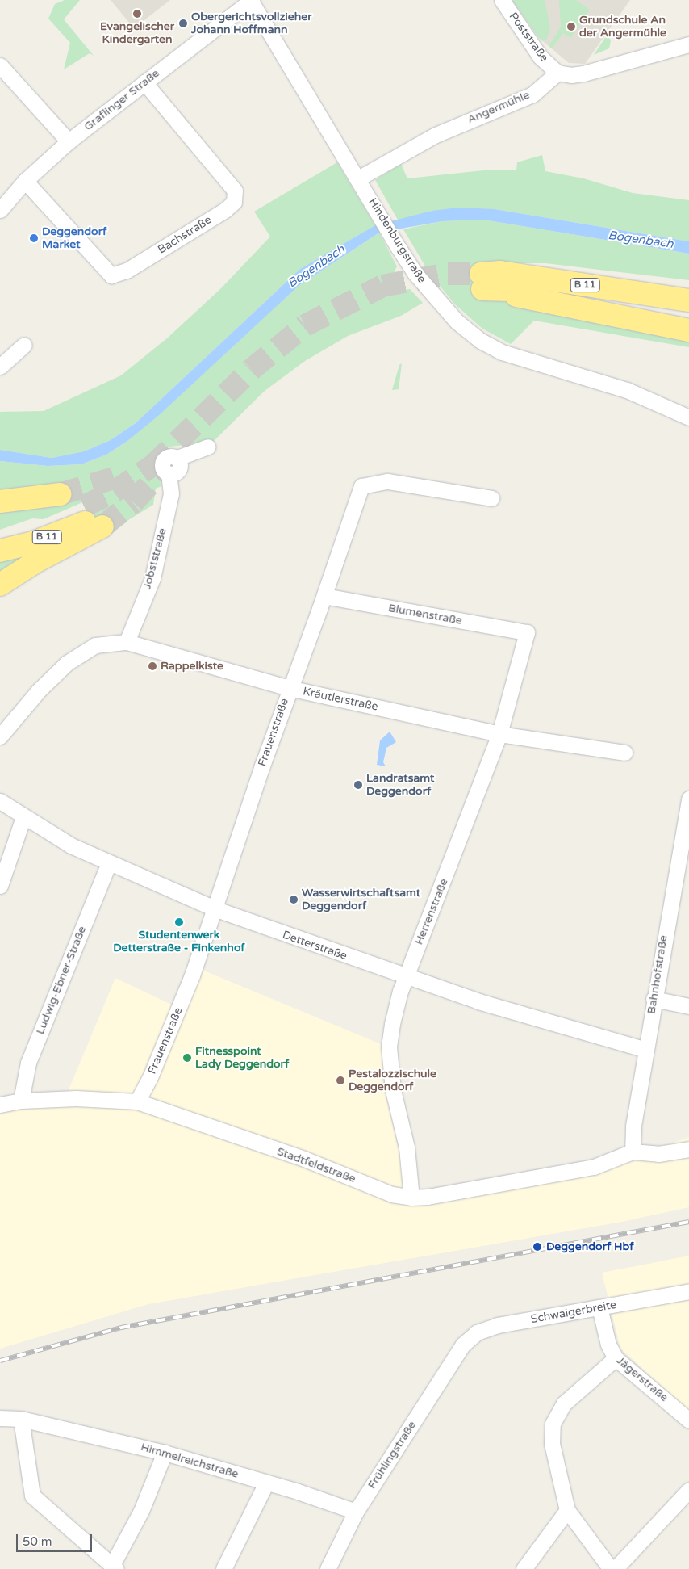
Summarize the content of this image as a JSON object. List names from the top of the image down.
{
  "streets": {
    "highway": ["B 11"],
    "street": [
      "Poststraße",
      "Graflinger Straße",
      "Angermühle",
      "Bachstraße",
      "Hindenburgstraße",
      "Jobststraße",
      "Blumenstraße",
      "Kräutlerstraße",
      "Frauenstraße",
      "Herrenstraße",
      "Detterstraße",
      "Bahnhofstraße",
      "Ludwig-Ebner-Straße",
      "Stadtfeldstraße",
      "Schwaigerbreite",
      "Jägerstraße",
      "Frühlingstraße",
      "Himmelreichstraße"
    ]
  },
  "crossings": [
    ["Poststraße", "Angermühle"],
    ["Graflinger Straße", "Bachstraße"],
    ["Graflinger Straße", "Hindenburgstraße"],
    ["Angermühle", "Hindenburgstraße"],
    ["Jobststraße", "Kräutlerstraße"],
    ["Blumenstraße", "Frauenstraße"],
    ["Blumenstraße", "Herrenstraße"],
    ["Kräutlerstraße", "Frauenstraße"],
    ["Kräutlerstraße", "Herrenstraße"],
    ["Frauenstraße", "Detterstraße"],
    ["Frauenstraße", "Stadtfeldstraße"],
    ["Herrenstraße", "Detterstraße"],
    ["Herrenstraße", "Stadtfeldstraße"],
    ["Detterstraße", "Bahnhofstraße"],
    ["Detterstraße", "Ludwig-Ebner-Straße"],
    ["Bahnhofstraße", "Stadtfeldstraße"],
    ["Ludwig-Ebner-Straße", "Stadtfeldstraße"],
    ["Schwaigerbreite", "Jägerstraße"],
    ["Schwaigerbreite", "Frühlingstraße"],
    ["Frühlingstraße", "Himmelreichstraße"]
  ],
  "water": ["Bogenbach"],
  "places": [
    "Evangelischer Kindergarten",
    "Obergerichtsvollzieher Johann Hoffmann",
    "Grundschule An der Angermühle",
    "Deggendorf Market",
    "Rappelkiste",
    "Landratsamt Deggendorf",
    "Wasserwirtschaftsamt Deggendorf",
    "Studentenwerk Detterstraße - Finkenhof",
    "Fitnesspoint Lady Deggendorf",
    "Pestalozzischule Deggendorf",
    "Deggendorf Hbf"
  ],
  "scale_bar": "50 m"
}
